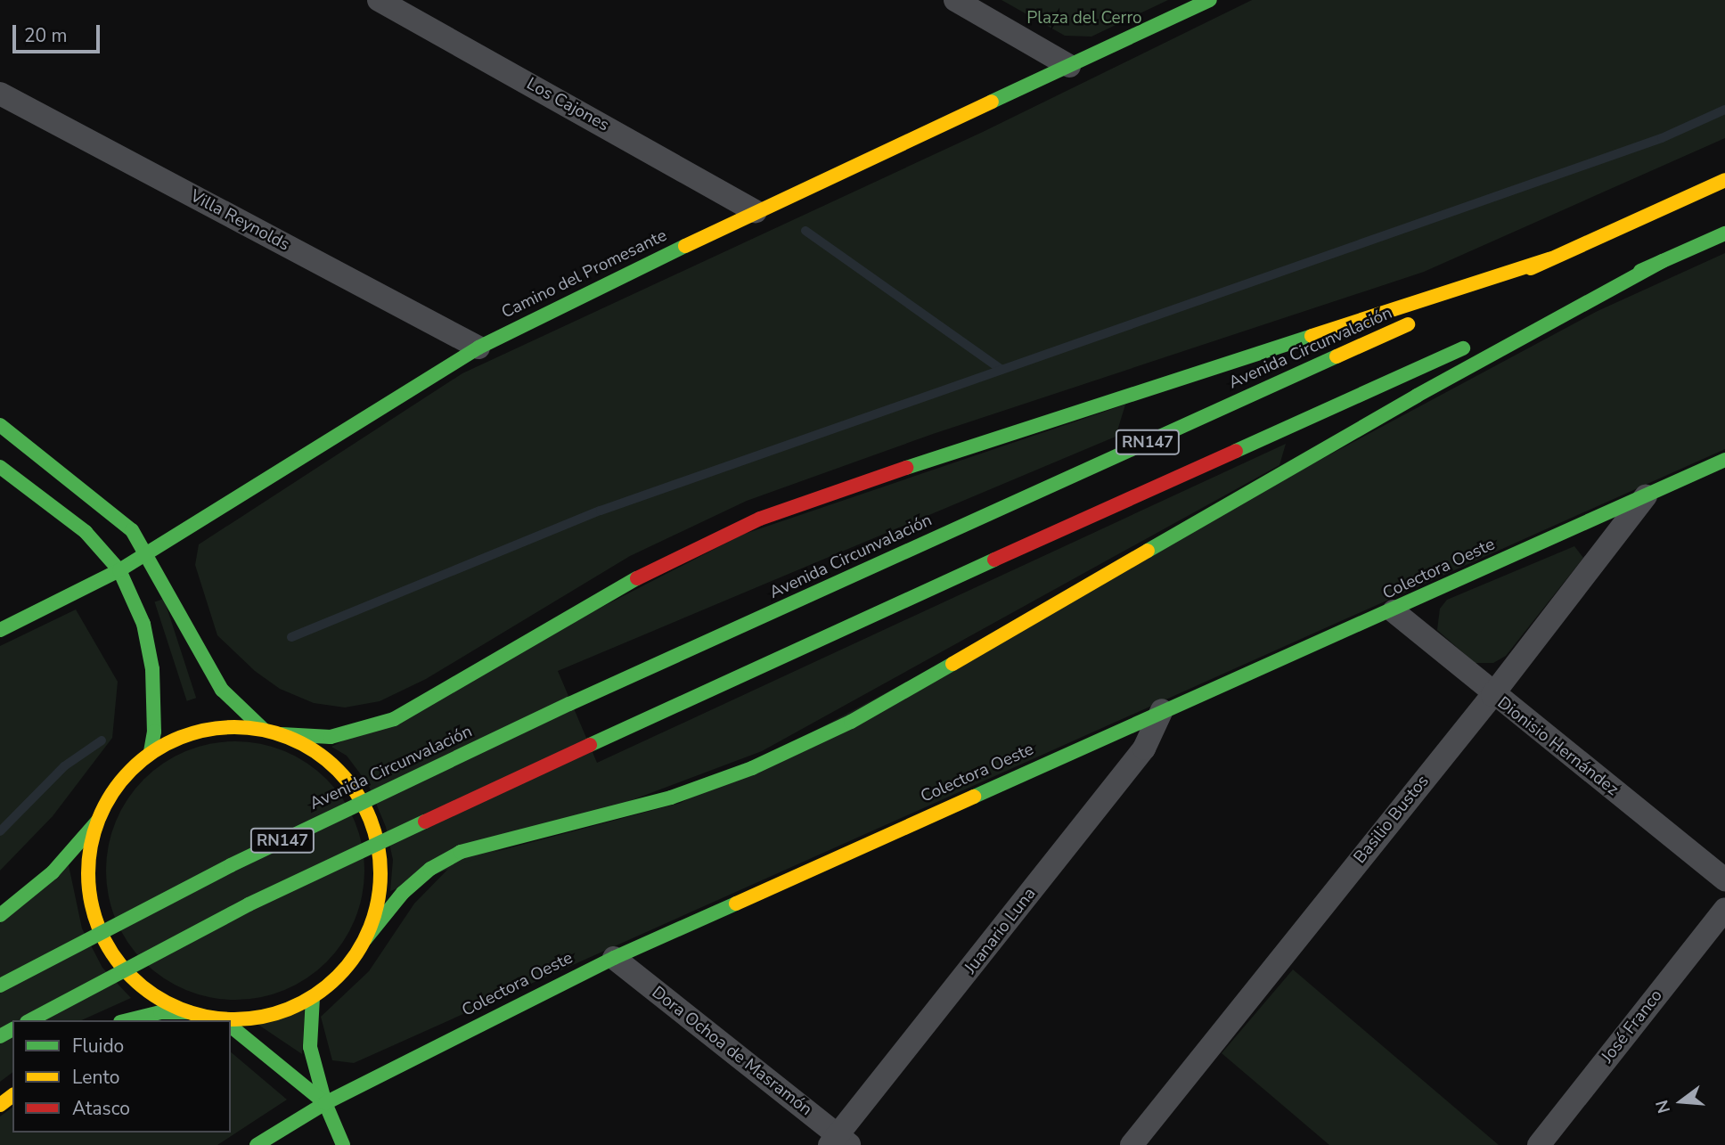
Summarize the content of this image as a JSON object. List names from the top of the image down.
{
  "streets": {
    "main road": [
      "Camino del Promesante",
      "Avenida Circunvalación",
      "RN147",
      "Colectora Oeste"
    ],
    "street": [
      "Los Cajones",
      "Villa Reynolds",
      "Dionisio Hernández",
      "Basilio Bustos",
      "Juanario Luna",
      "José Franco",
      "Dora Ochoa de Masramón"
    ]
  },
  "crossings": [
    ["Los Cajones", "Camino del Promesante"],
    ["Villa Reynolds", "Camino del Promesante"],
    ["Colectora Oeste", "Dionisio Hernández"],
    ["Colectora Oeste", "Basilio Bustos"],
    ["Colectora Oeste", "Juanario Luna"],
    ["Colectora Oeste", "Dora Ochoa de Masramón"],
    ["Dionisio Hernández", "Basilio Bustos"],
    ["Juanario Luna", "Dora Ochoa de Masramón"]
  ],
  "parks": ["Plaza del Cerro"],
  "legend": ["Fluido", "Lento", "Atasco"],
  "scale_bar": "20 m",
  "north": "left"
}
